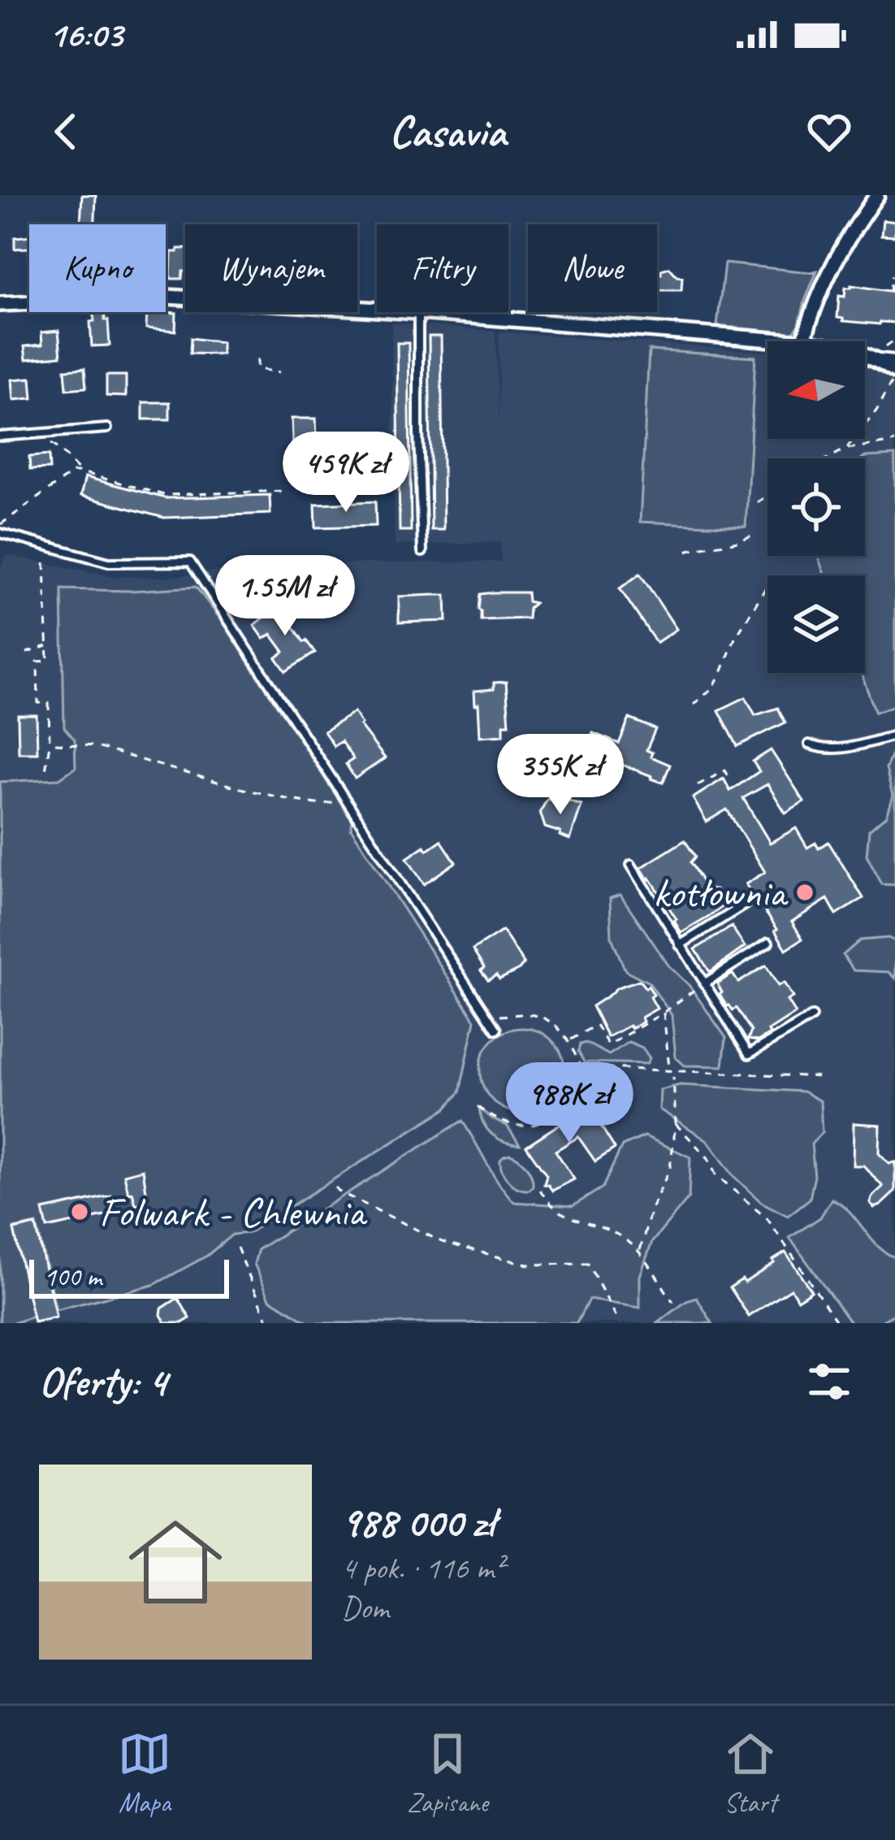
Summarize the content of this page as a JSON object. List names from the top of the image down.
{
  "places": ["kotłownia", "Folwark - Chlewnia"],
  "scale_bar": "100 m",
  "north": "left",
  "page": {
    "status": "16:03",
    "header": "Casavia",
    "chip": [
      "Kupno",
      "Wynajem",
      "Filtry",
      "Nowe"
    ],
    "price": [
      "459K zł",
      "1.55M zł",
      "355K zł",
      "988K zł"
    ],
    "scale": "100 m",
    "heading": "Oferty: 4",
    "list": [
      {
        "name": "988 000 zł",
        "note": "4 pok. · 116 m² · Dom"
      }
    ],
    "tabs": ["Mapa", "Zapisane", "Start"]
  }
}
